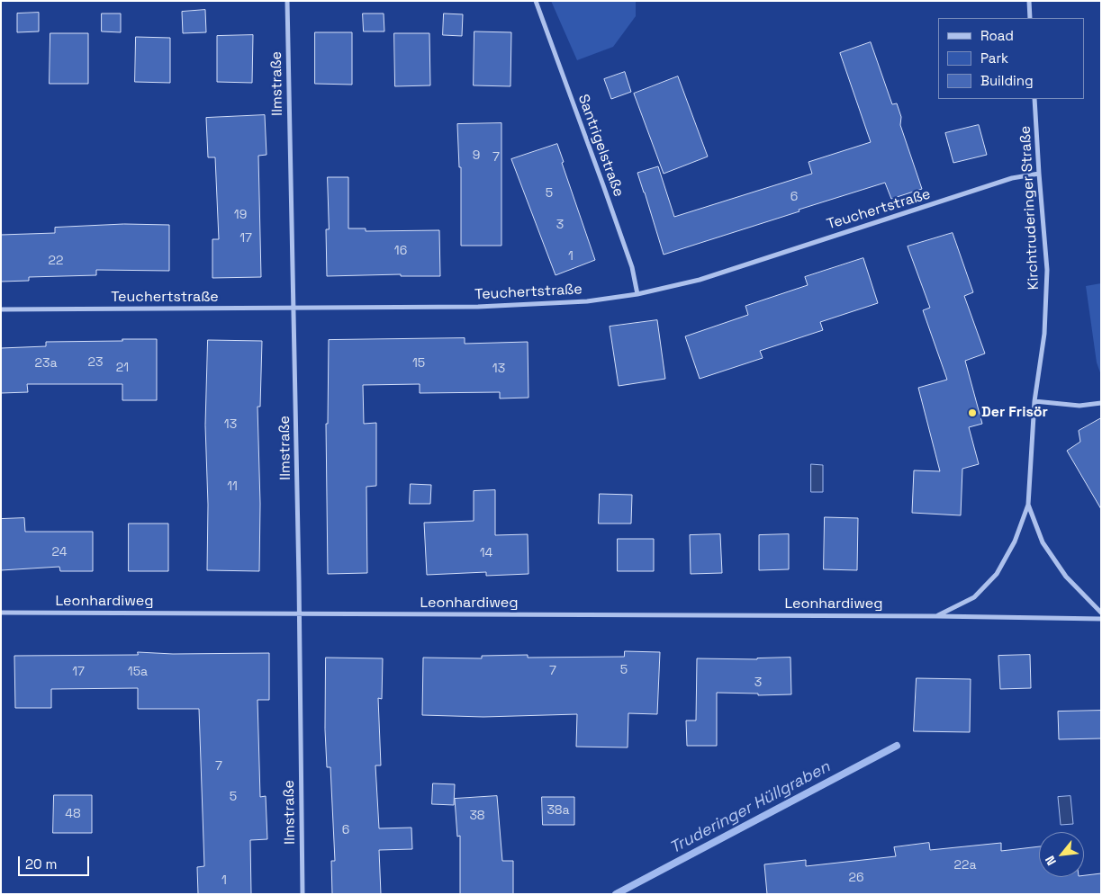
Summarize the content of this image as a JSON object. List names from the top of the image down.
{
  "streets": {
    "street": [
      "Ilmstraße",
      "Santrigelstraße",
      "Kirchtruderinger Straße",
      "Teuchertstraße",
      "Leonhardiweg"
    ]
  },
  "crossings": [
    ["Ilmstraße", "Teuchertstraße"],
    ["Ilmstraße", "Leonhardiweg"],
    ["Santrigelstraße", "Teuchertstraße"],
    ["Kirchtruderinger Straße", "Teuchertstraße"],
    ["Kirchtruderinger Straße", "Leonhardiweg"]
  ],
  "water": ["Truderinger Hüllgraben"],
  "places": ["Der Frisör"],
  "house_numbers": [
    "9",
    "7",
    "5",
    "6",
    "19",
    "3",
    "17",
    "16",
    "1",
    "22",
    "23",
    "23a",
    "15",
    "21",
    "13",
    "13",
    "11",
    "24",
    "14",
    "5",
    "7",
    "17",
    "15a",
    "3",
    "7",
    "5",
    "38a",
    "48",
    "38",
    "6",
    "22a",
    "26",
    "1"
  ],
  "legend": ["Road", "Park", "Building"],
  "scale_bar": "20 m",
  "north": "bottom left"
}
